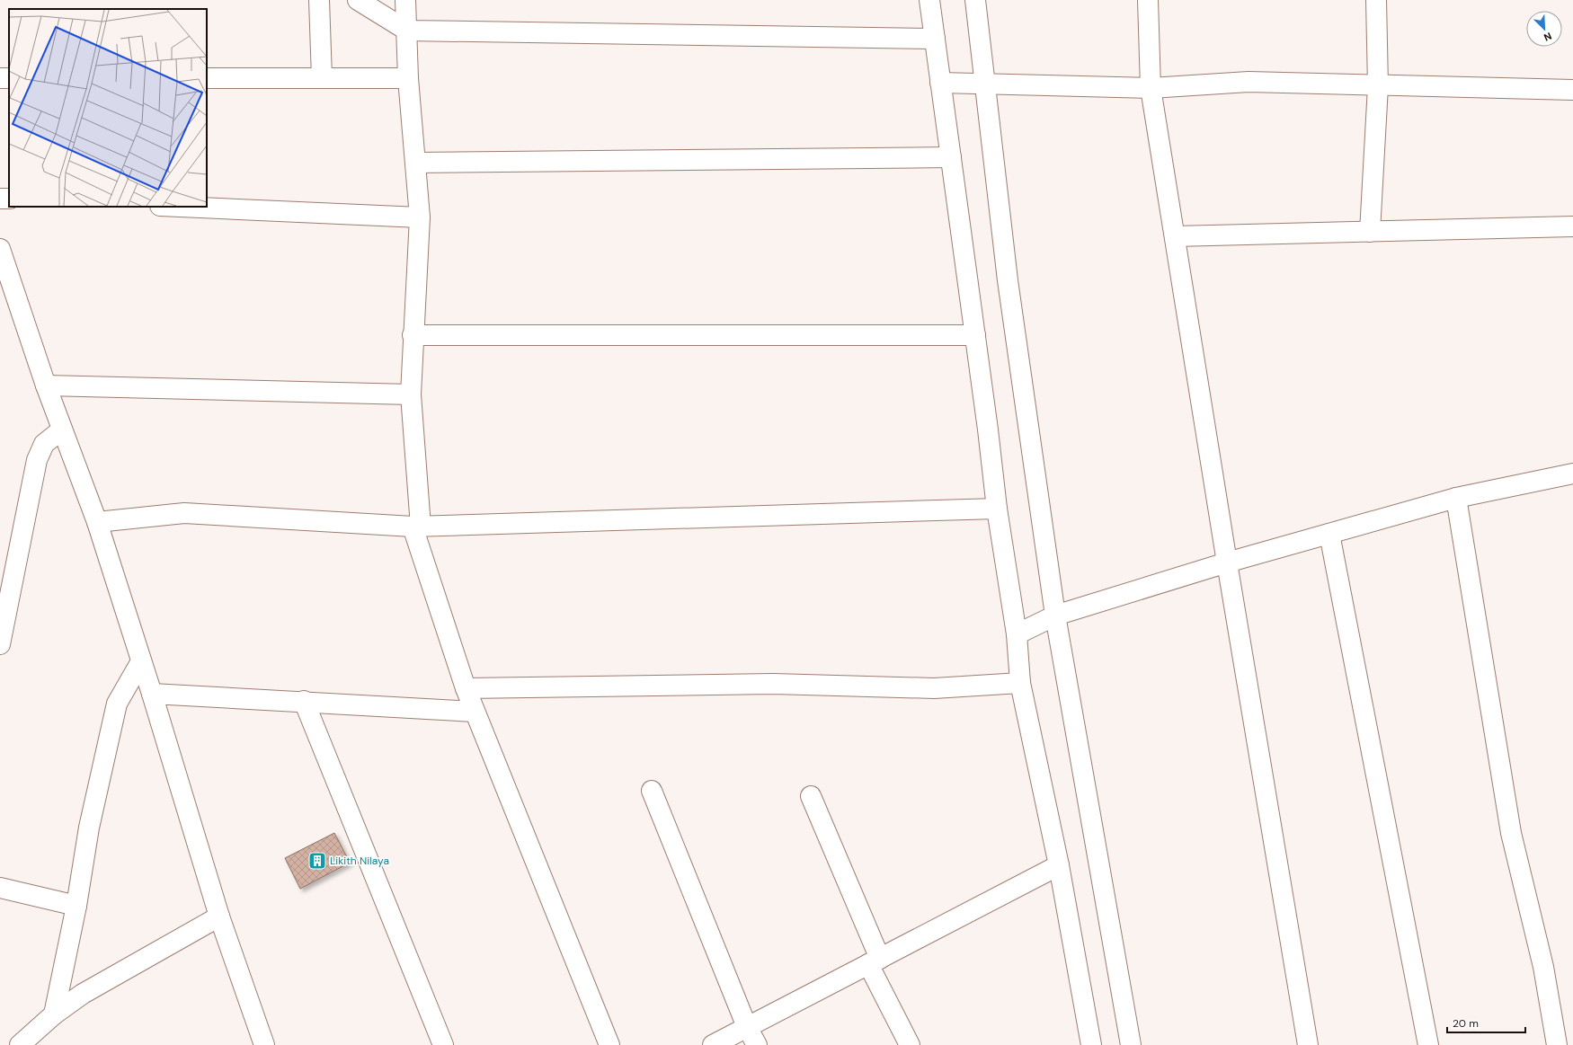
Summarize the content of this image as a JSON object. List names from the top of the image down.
{
  "places": {
    "building": ["Likith Nilaya"]
  },
  "scale_bar": "20 m",
  "north": "bottom right"
}
